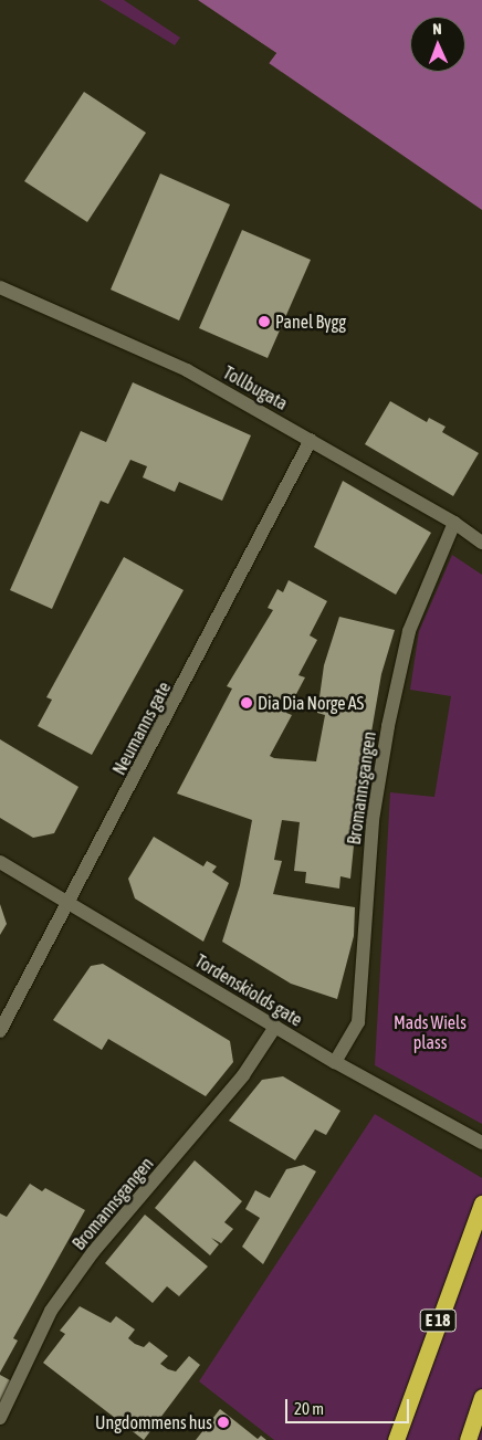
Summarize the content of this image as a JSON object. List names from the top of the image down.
{
  "streets": {
    "highway": ["E 18"],
    "street": [
      "Tollbugata",
      "Neumanns gate",
      "Bromannsgangen",
      "Tordenskiolds gate"
    ]
  },
  "crossings": [
    ["Tollbugata", "Neumanns gate"],
    ["Tollbugata", "Bromannsgangen"],
    ["Neumanns gate", "Tordenskiolds gate"],
    ["Bromannsgangen", "Tordenskiolds gate"]
  ],
  "parks": ["Mads Wiels plass"],
  "places": ["Panel Bygg", "Dia Dia Norge AS", "Ungdommens hus"],
  "scale_bar": "20 m",
  "north": "top"
}
